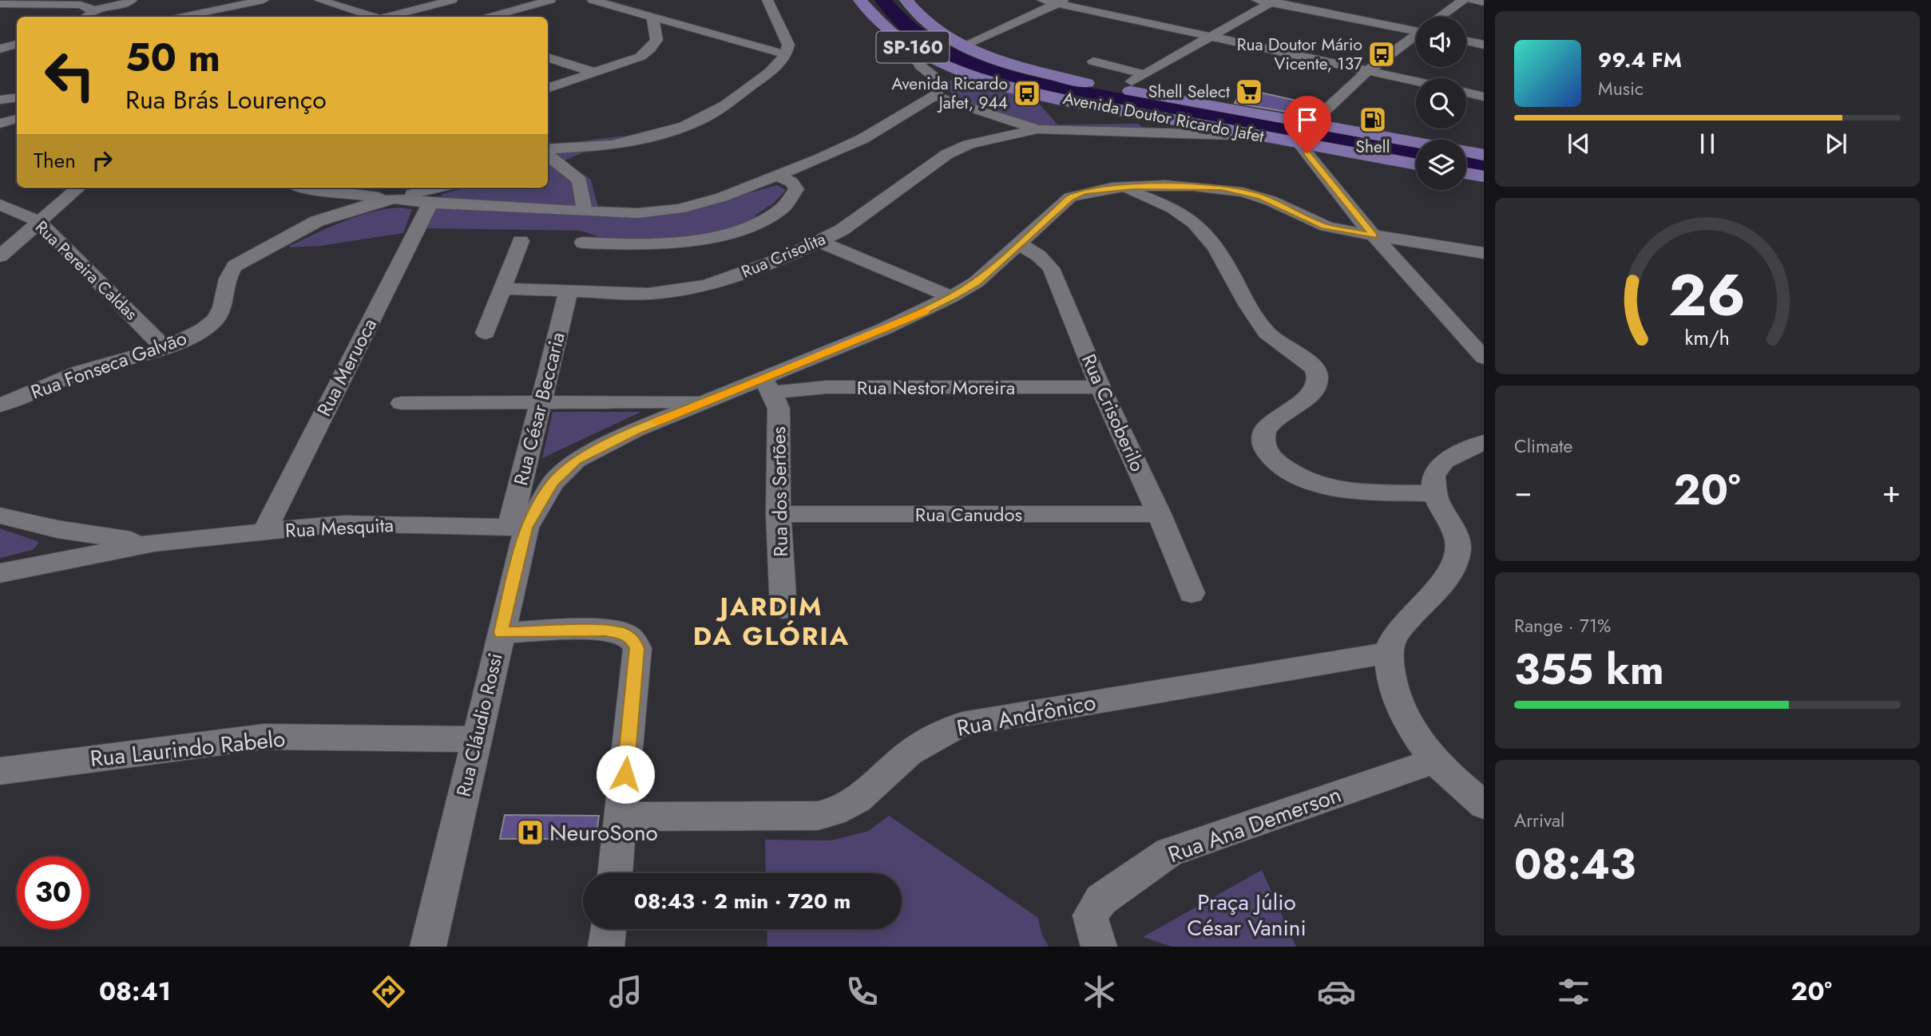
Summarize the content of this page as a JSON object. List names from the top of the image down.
{
  "streets": {
    "main road": ["SP-160", "Avenida Doutor Ricardo Jafet"],
    "street": [
      "Rua Crisolita",
      "Rua Pereira Caldas",
      "Rua Fonseca Galvão",
      "Rua Meruoca",
      "Rua Nestor Moreira",
      "Rua César Beccaria",
      "Rua Crisoberilo",
      "Rua dos Sertões",
      "Rua Canudos",
      "Rua Mesquita",
      "Rua Andrônico",
      "Rua Cláudio Rossi",
      "Rua Laurindo Rabelo",
      "Rua Ana Demerson"
    ]
  },
  "crossings": [
    ["Rua Crisolita", "Rua César Beccaria"],
    ["Rua Pereira Caldas", "Rua Fonseca Galvão"],
    ["Rua Meruoca", "Rua Mesquita"],
    ["Rua Nestor Moreira", "Rua Crisoberilo"],
    ["Rua Nestor Moreira", "Rua dos Sertões"],
    ["Rua Nestor Moreira", "Rua Cláudio Rossi"],
    ["Rua César Beccaria", "Rua Mesquita"],
    ["Rua César Beccaria", "Rua Cláudio Rossi"],
    ["Rua Crisoberilo", "Rua Canudos"],
    ["Rua Crisoberilo", "Rua Cláudio Rossi"],
    ["Rua dos Sertões", "Rua Canudos"],
    ["Rua dos Sertões", "Rua Cláudio Rossi"],
    ["Rua Mesquita", "Rua Cláudio Rossi"],
    ["Rua Cláudio Rossi", "Rua Laurindo Rabelo"]
  ],
  "districts": ["JARDIM DA GLÓRIA"],
  "parks": ["Praça Júlio César Vanini"],
  "places": {
    "bus stop": ["Rua Doutor Mário Vicente, 137", "Avenida Ricardo Jafet, 944"],
    "supermarket": ["Shell Select"],
    "fuel station": ["Shell"],
    "hospital": ["NeuroSono"]
  },
  "page": {
    "turn": ["50 m", "Rua Brás Lourenço"],
    "song": ["99.4 FM", "Music"],
    "then": "Then",
    "tile": [
      "Climate",
      ["Range · 71%", "355 km"],
      ["Arrival", "08:43"]
    ],
    "heat": ["−", "20°", "+"],
    "limit": "30",
    "trip": "08:43 · 2 min · 720 m",
    "tabs": ["08:41", "20°"],
    "gauge": ["26", "km/h"]
  }
}
